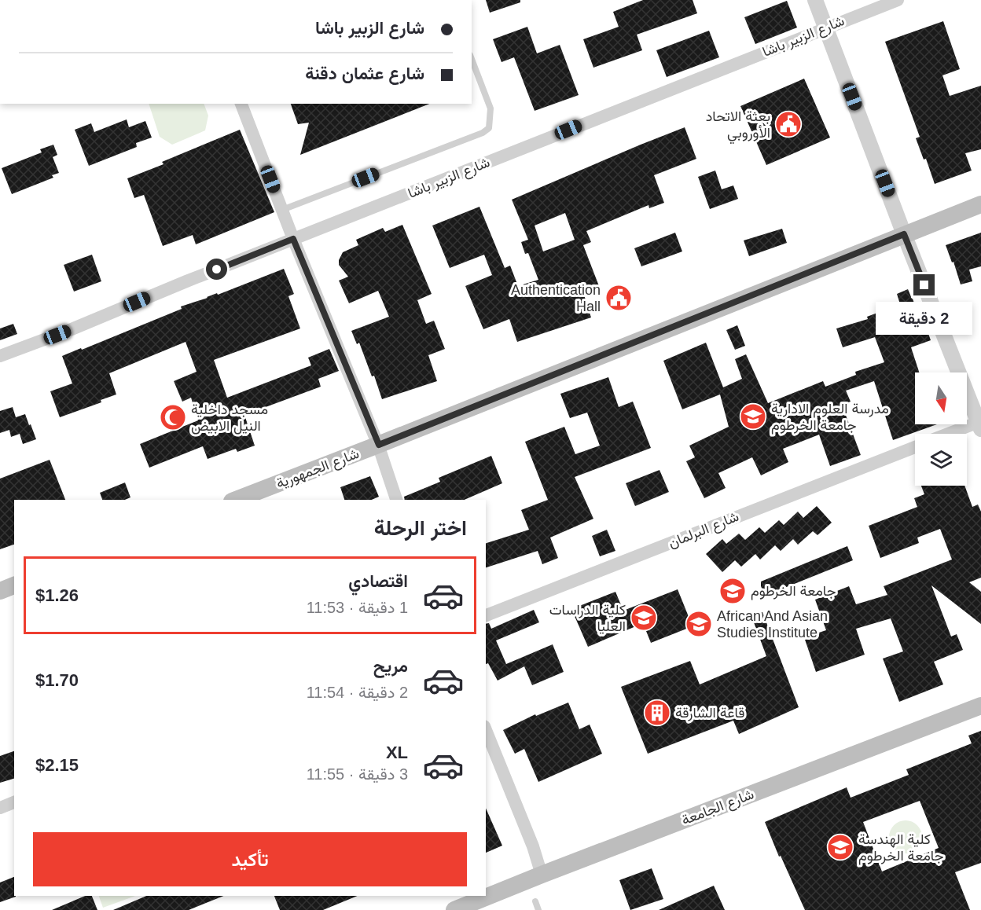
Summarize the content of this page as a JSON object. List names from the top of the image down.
{
  "streets": {
    "main road": ["شارع الجمهورية", "شارع الجامعة"],
    "street": ["شارع الزبير باشا", "شارع البرلمان"]
  },
  "places": {
    "public building": ["بعثة الاتحاد الأوروبي", "Authentication Hall"],
    "school or university": [
      "مدرسة العلوم الادارية جامعة الخرطوم",
      "جامعة الخرطوم",
      "كلية الدراسات العليا",
      "African And Asian Studies Institute",
      "كلية الهندسة جامعة الخرطوم"
    ],
    "mosque": ["مسجد داخلية النيل الابيض"],
    "building": ["قاعة الشارقة"]
  },
  "north": "bottom",
  "page": {
    "banner": ["شارع الزبير باشا", "شارع عثمان دقنة"],
    "bubble": "2 دقيقة",
    "heading": "اختر الرحلة",
    "list": [
      {
        "name": "اقتصادي",
        "note": "1 دقيقة · 11:53",
        "value": "$1.26"
      },
      {
        "name": "مريح",
        "note": "2 دقيقة · 11:54",
        "value": "$1.70"
      },
      {
        "name": "XL",
        "note": "3 دقيقة · 11:55",
        "value": "$2.15"
      }
    ],
    "buttons": "تأكيد"
  }
}
